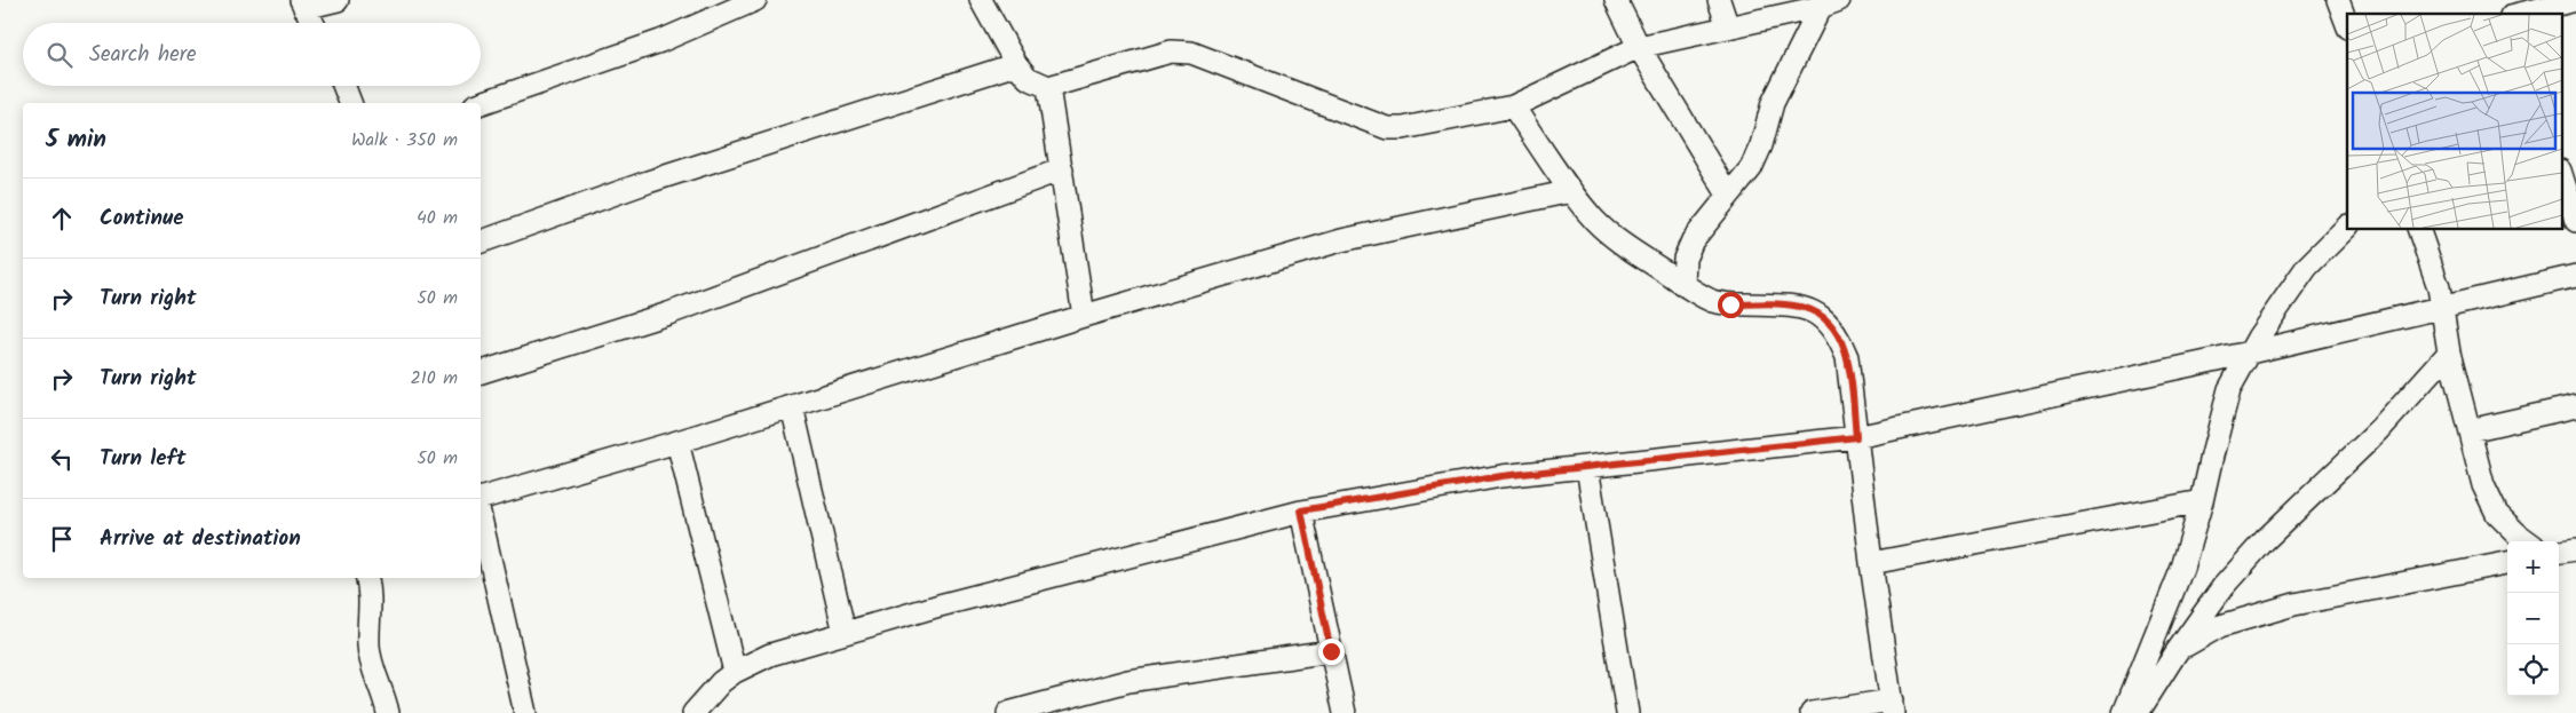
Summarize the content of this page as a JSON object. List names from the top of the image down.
{
  "page": {
    "search": "Search here",
    "heading": ["5 min", "Walk · 350 m"],
    "list": [
      ["Continue", "40 m"],
      ["Turn right", "50 m"],
      ["Turn right", "210 m"],
      ["Turn left", "50 m"],
      "Arrive at destination"
    ],
    "map_buttons": ["+", "−"]
  }
}
